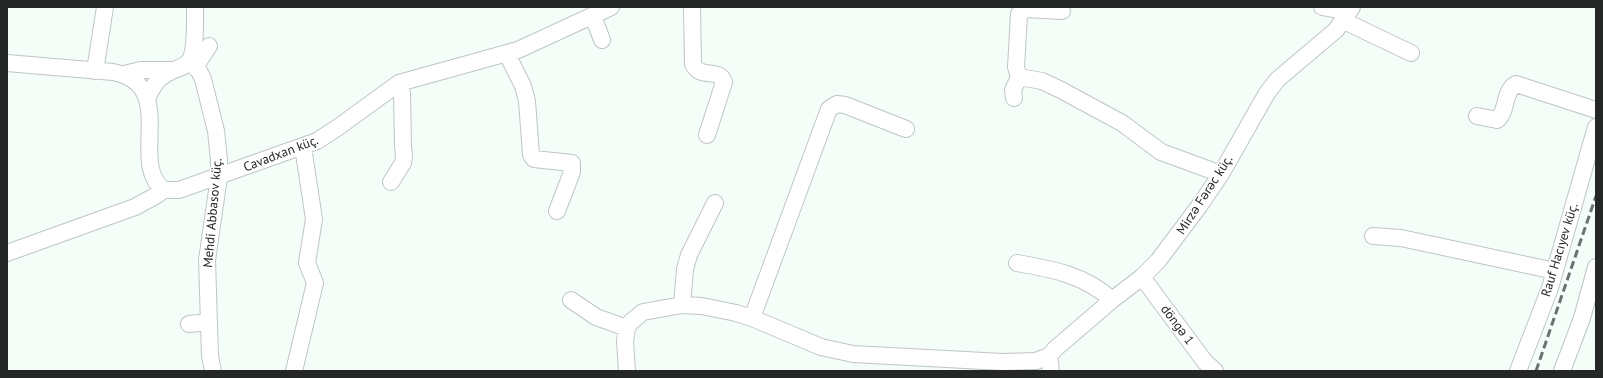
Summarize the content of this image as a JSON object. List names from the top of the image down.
{
  "streets": {
    "street": [
      "Cavadxan küç.",
      "Mirzə Fərəc küç.",
      "Mehdi Abbasov küç.",
      "Rauf Hacıyev küç.",
      "döngə 1"
    ]
  },
  "crossings": [
    ["Cavadxan küç.", "Mehdi Abbasov küç."],
    ["Mirzə Fərəc küç.", "döngə 1"]
  ]
}
